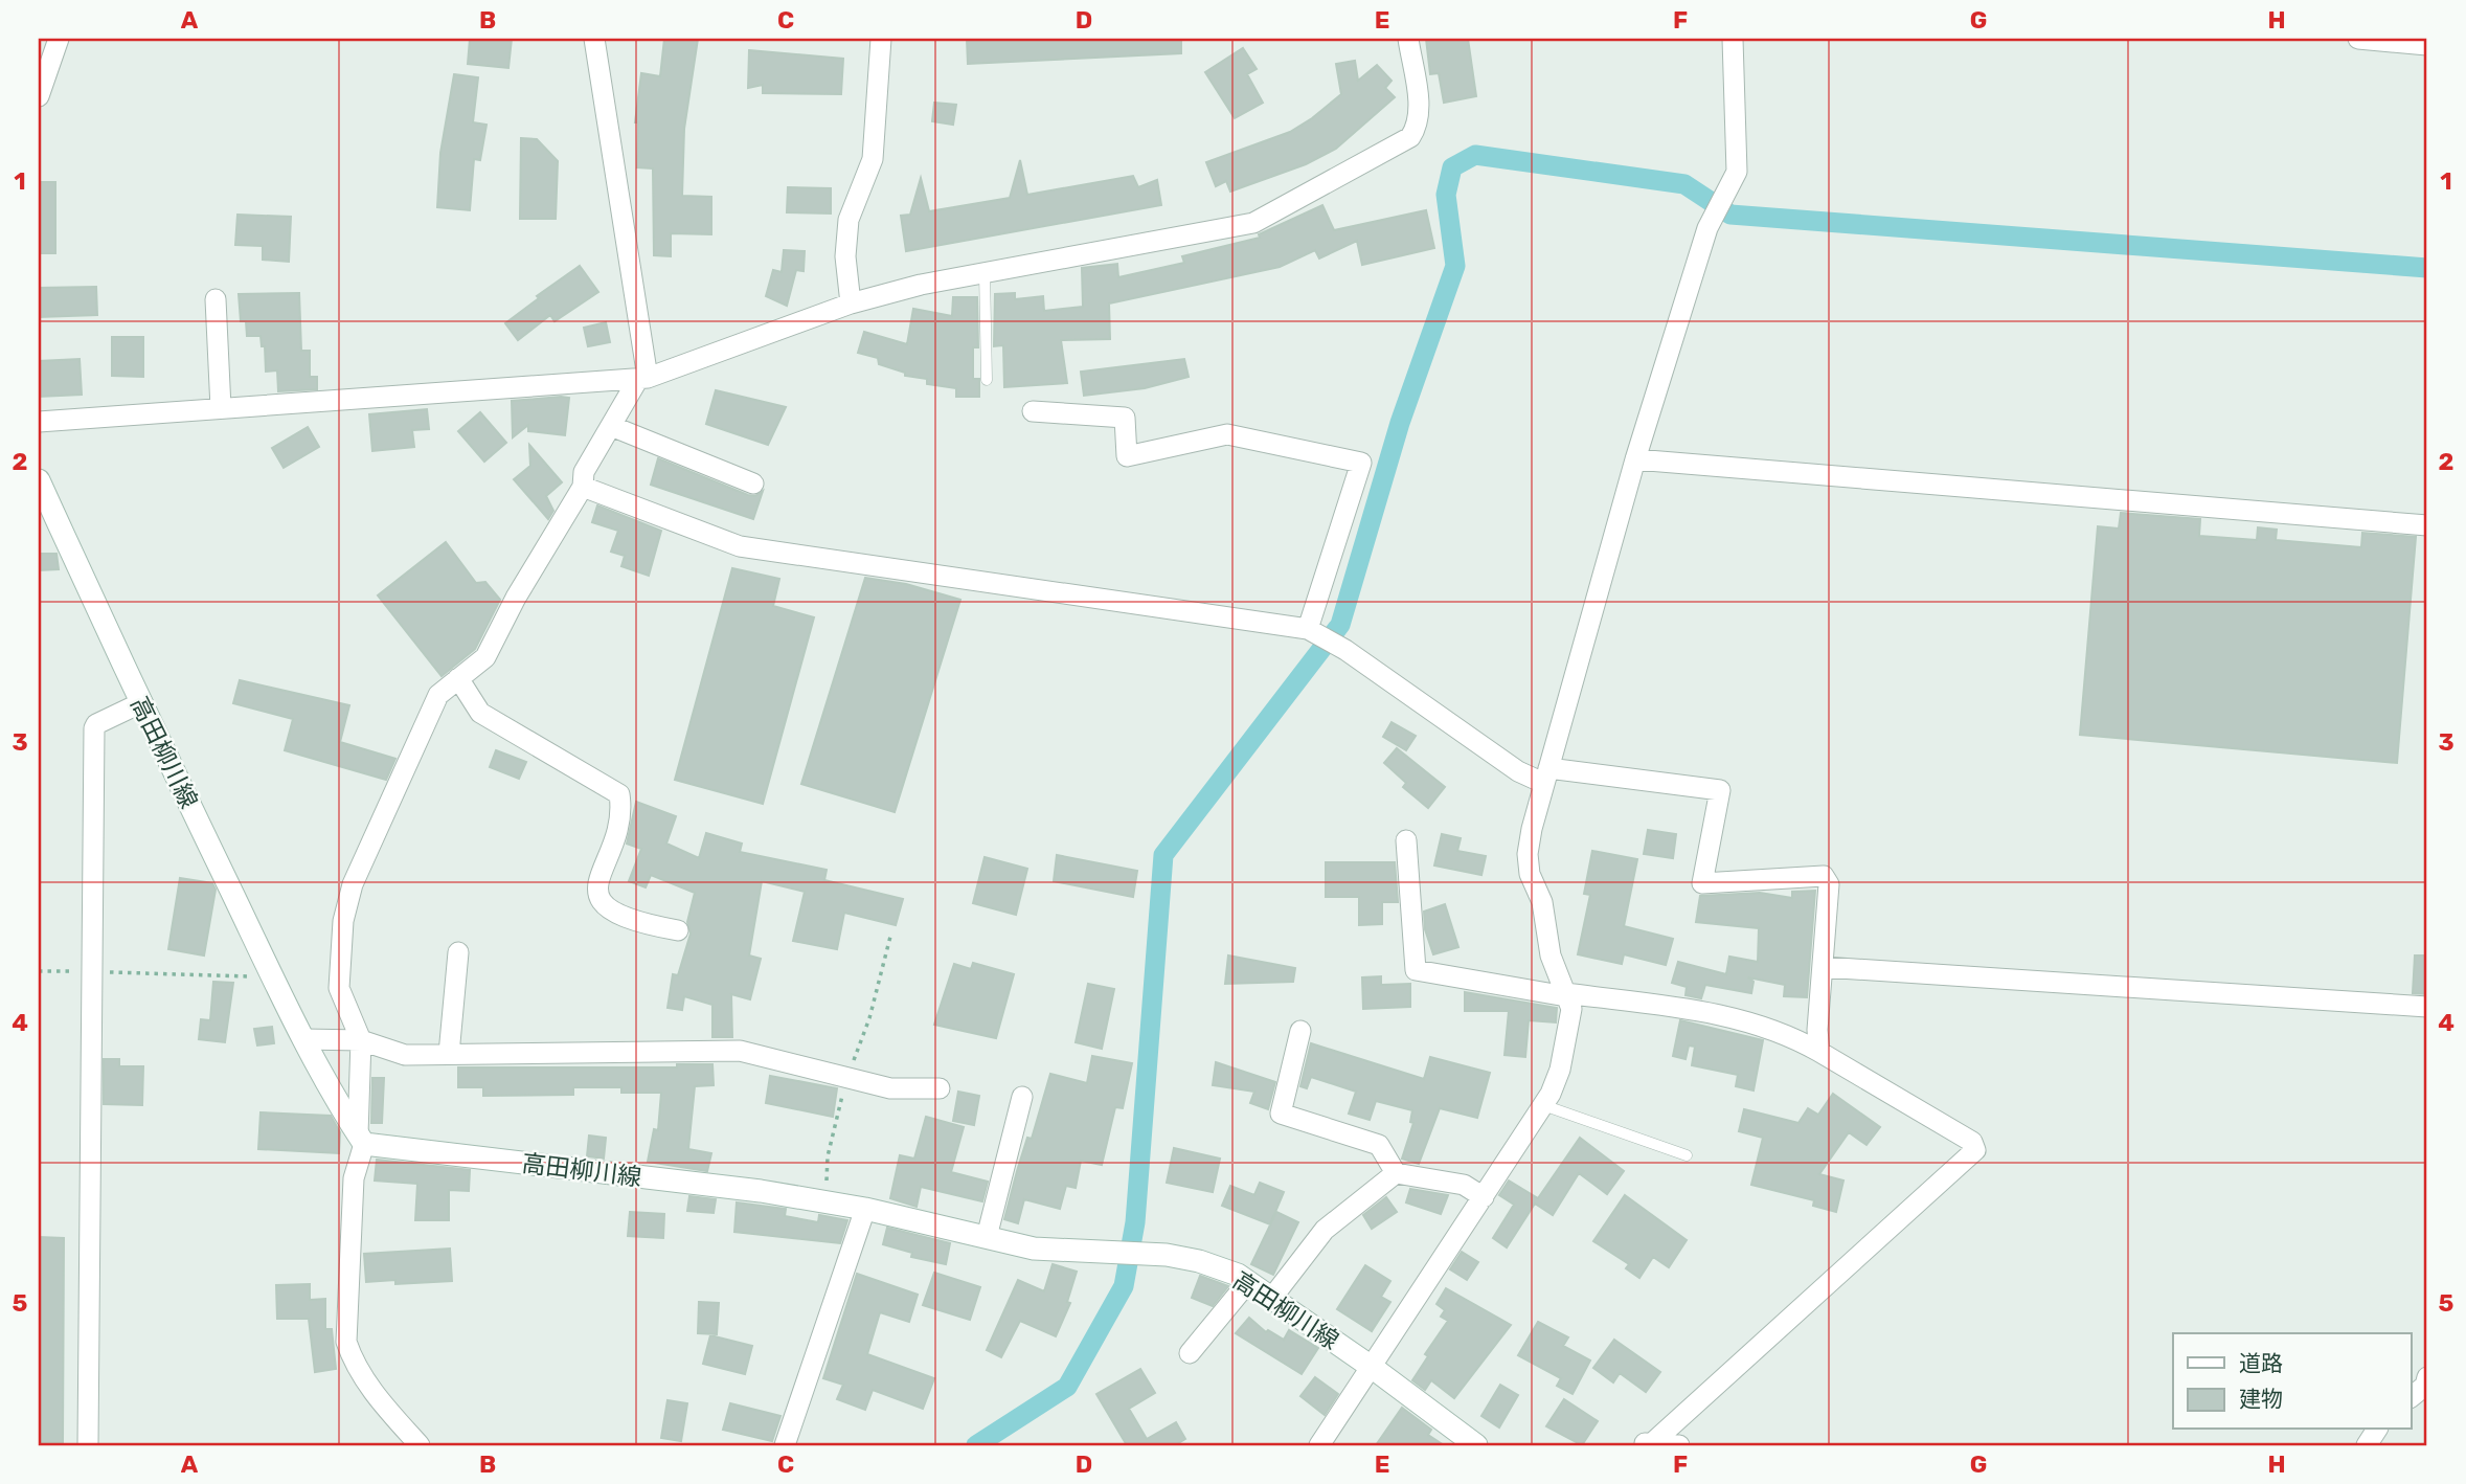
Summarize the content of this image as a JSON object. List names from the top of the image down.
{
  "streets": {
    "main road": ["高田柳川線"]
  },
  "legend": ["道路", "建物"],
  "grid": {
    "columns": [
      "A",
      "B",
      "C",
      "D",
      "E",
      "F",
      "G",
      "H"
    ],
    "rows": [
      "1",
      "2",
      "3",
      "4",
      "5"
    ]
  }
}
